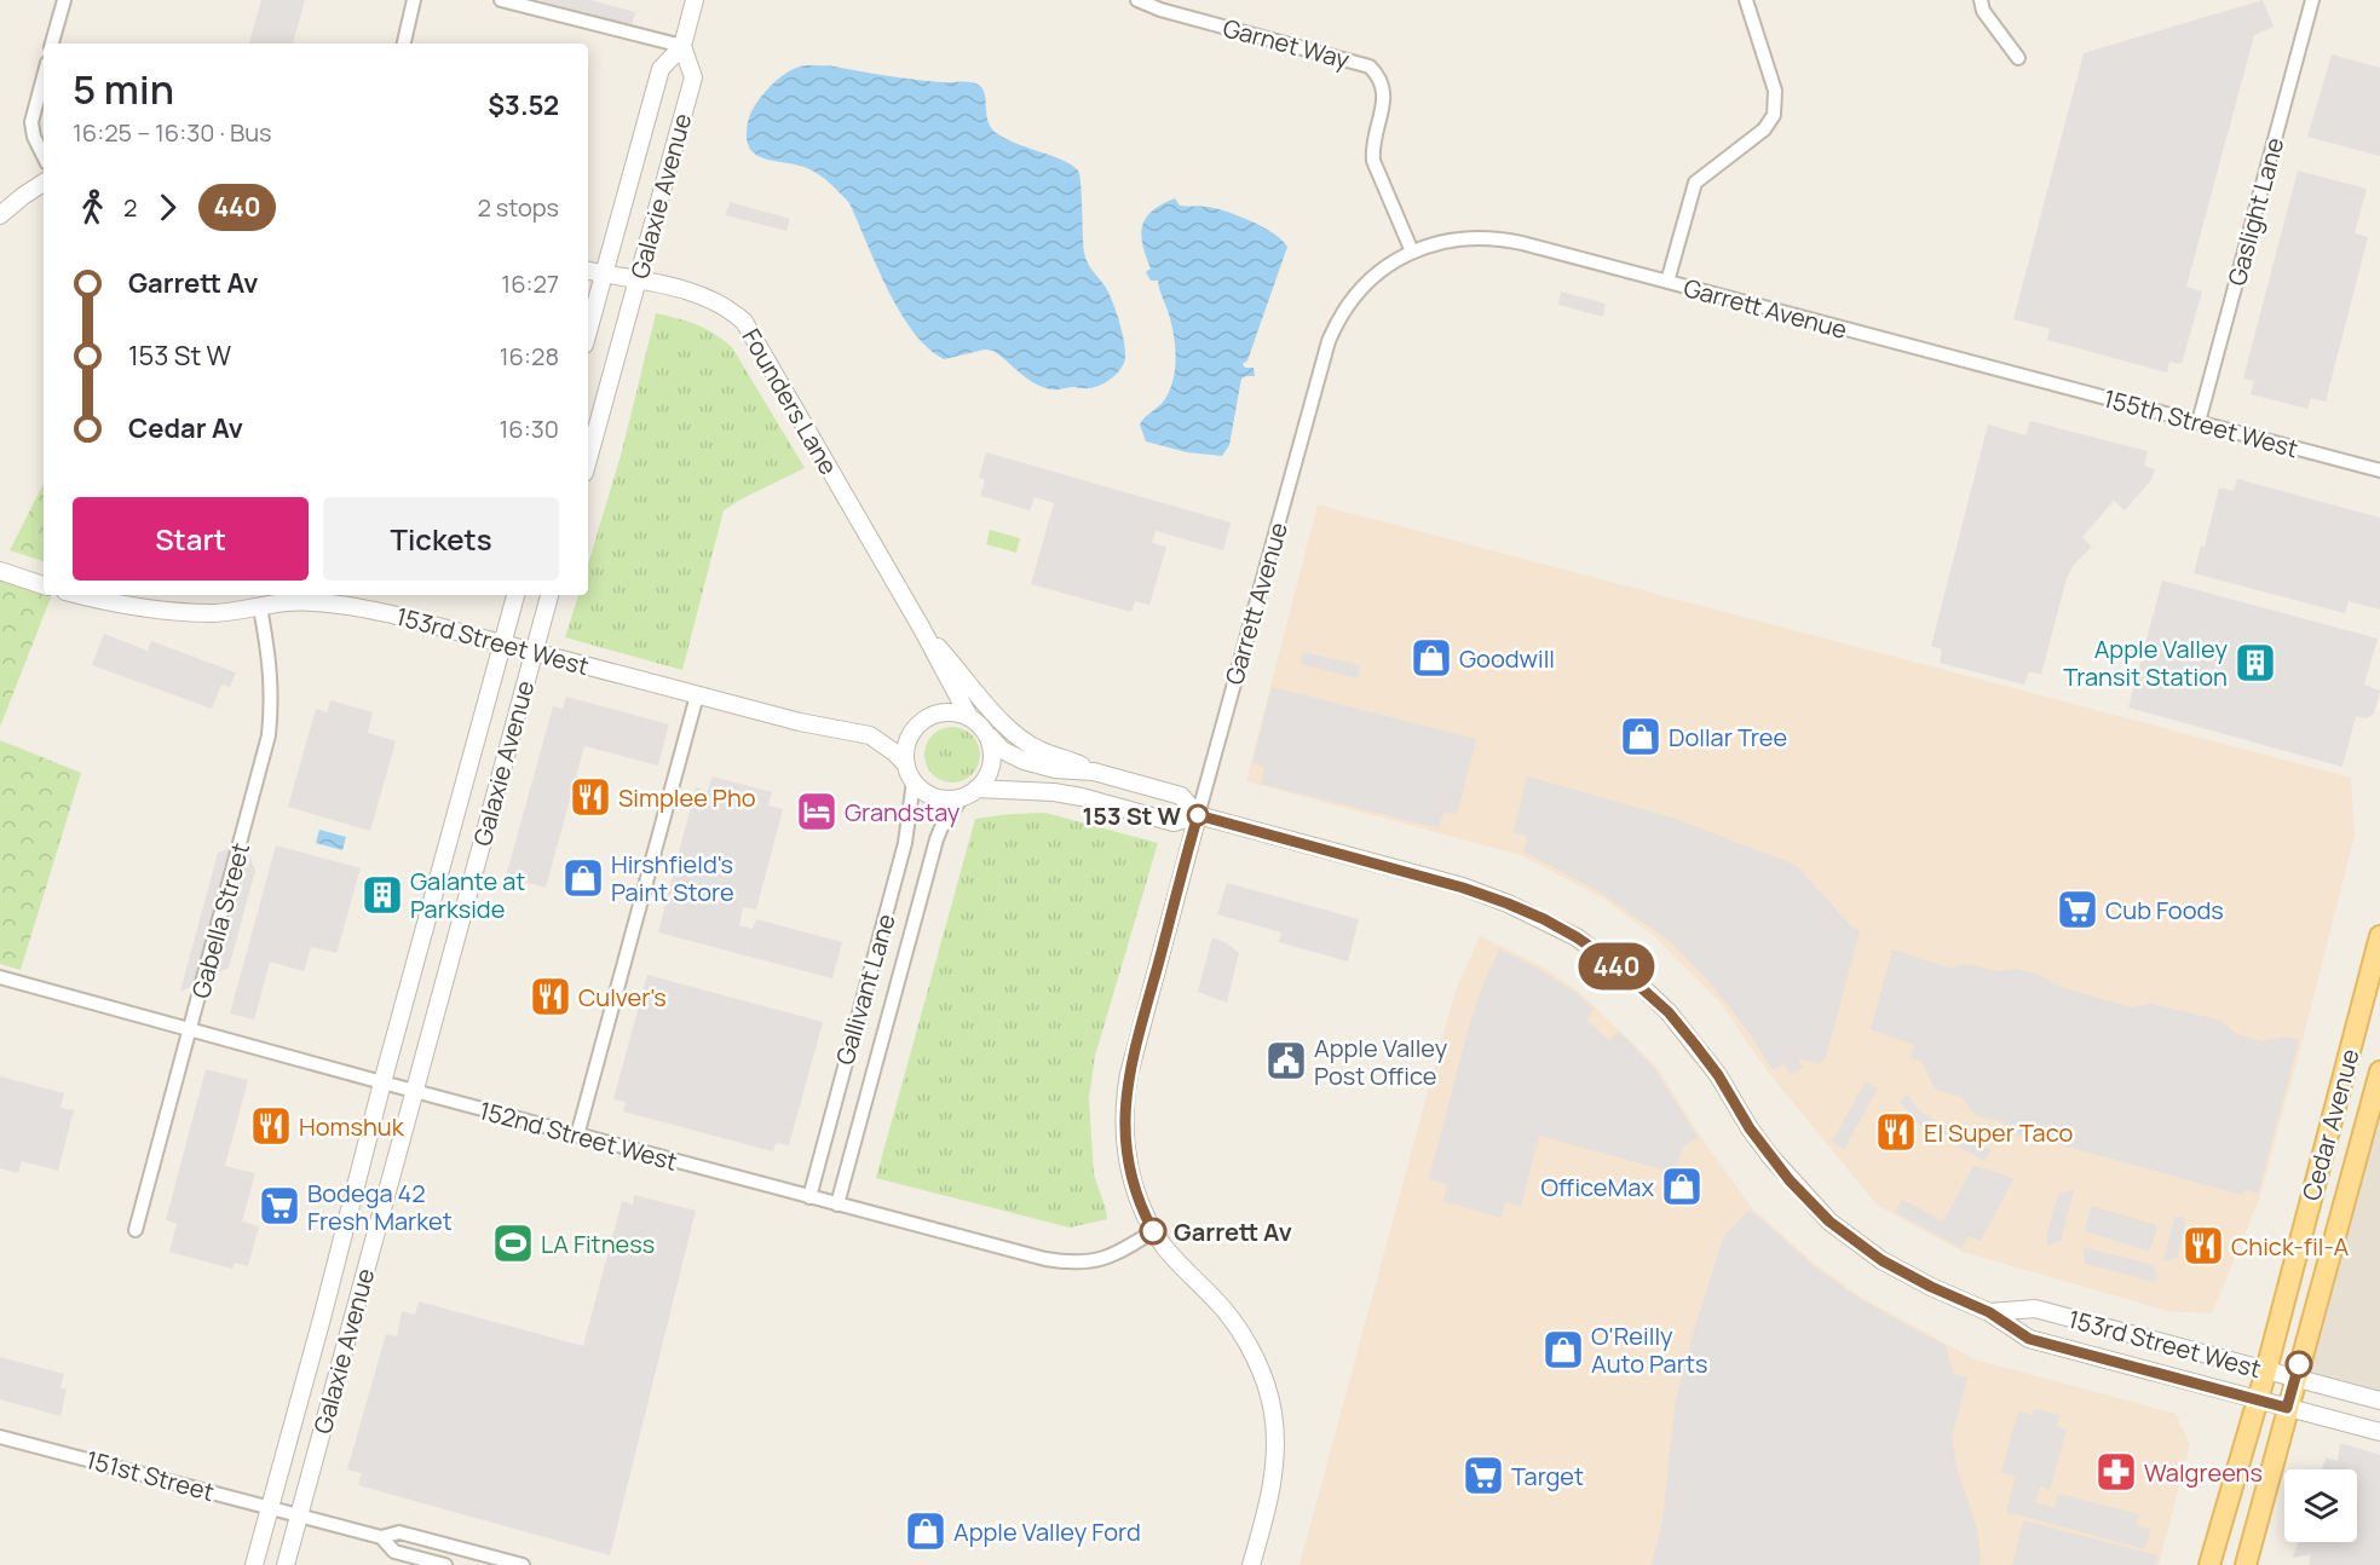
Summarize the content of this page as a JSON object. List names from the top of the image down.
{
  "streets": {
    "main road": ["Cedar Avenue"],
    "street": [
      "Garnet Way",
      "Galaxie Avenue",
      "Gaslight Lane",
      "Garrett Avenue",
      "Founders Lane",
      "155th Street West",
      "153rd Street West",
      "Gabella Street",
      "Gallivant Lane",
      "152nd Street West",
      "151st Street"
    ]
  },
  "crossings": [
    ["Garnet Way", "Garrett Avenue"],
    ["Galaxie Avenue", "Founders Lane"],
    ["Galaxie Avenue", "153rd Street West"],
    ["Galaxie Avenue", "152nd Street West"],
    ["Galaxie Avenue", "151st Street"],
    ["Gaslight Lane", "155th Street West"],
    ["Garrett Avenue", "155th Street West"],
    ["Garrett Avenue", "153rd Street West"],
    ["Garrett Avenue", "152nd Street West"],
    ["Founders Lane", "153rd Street West"],
    ["Founders Lane", "Gallivant Lane"],
    ["153rd Street West", "Gabella Street"],
    ["153rd Street West", "Gallivant Lane"],
    ["153rd Street West", "Cedar Avenue"],
    ["Gabella Street", "152nd Street West"],
    ["Gallivant Lane", "152nd Street West"]
  ],
  "places": {
    "shop": [
      "Goodwill",
      "Dollar Tree",
      "Hirshfield's Paint Store",
      "OfficeMax",
      "O'Reilly Auto Parts",
      "Apple Valley Ford"
    ],
    "building": ["Apple Valley Transit Station", "Galante at Parkside"],
    "restaurant": [
      "Simplee Pho",
      "Culver's",
      "Homshuk",
      "El Super Taco",
      "Chick-fil-A"
    ],
    "hotel": ["Grandstay"],
    "other": ["153 St W", "Garrett Av"],
    "supermarket": ["Cub Foods", "Bodega 42 Fresh Market", "Target"],
    "public building": ["Apple Valley Post Office"],
    "sports": ["LA Fitness"],
    "pharmacy": ["Walgreens"]
  },
  "lines": ["bus line 440"],
  "page": {
    "on_map": "440",
    "heading": ["5 min", "16:25 – 16:30 · Bus", "$3.52"],
    "legs": ["2", "440", "2 stops"],
    "list": [
      {
        "name": "Garrett Av",
        "value": "16:27"
      },
      {
        "name": "153 St W",
        "value": "16:28"
      },
      {
        "name": "Cedar Av",
        "value": "16:30"
      }
    ],
    "buttons": ["Start", "Tickets"]
  }
}
